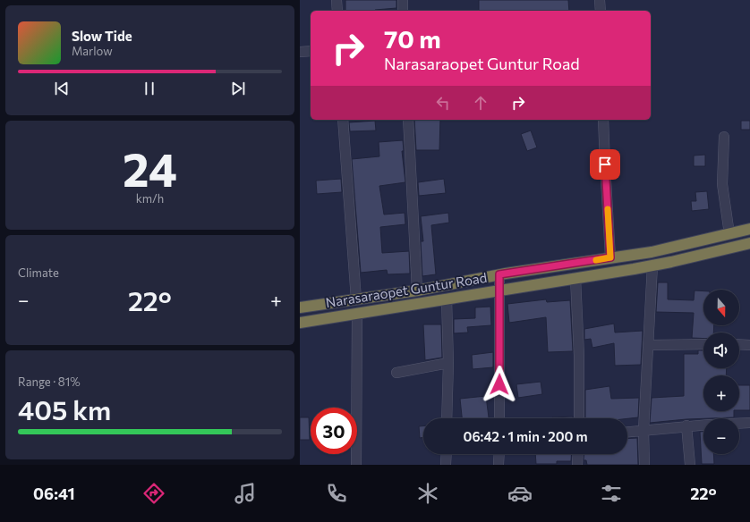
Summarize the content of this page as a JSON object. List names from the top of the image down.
{
  "streets": {
    "highway": ["Narasaraopet Guntur Road"]
  },
  "north": "bottom",
  "page": {
    "turn": ["70 m", "Narasaraopet Guntur Road"],
    "song": ["Slow Tide", "Marlow"],
    "tile": [
      ["24", "km/h"],
      "Climate",
      ["Range · 81%", "405 km"]
    ],
    "heat": ["−", "22°", "+"],
    "map_buttons": ["+", "−"],
    "limit": "30",
    "trip": "06:42 · 1 min · 200 m",
    "tabs": ["06:41", "22°"]
  }
}
